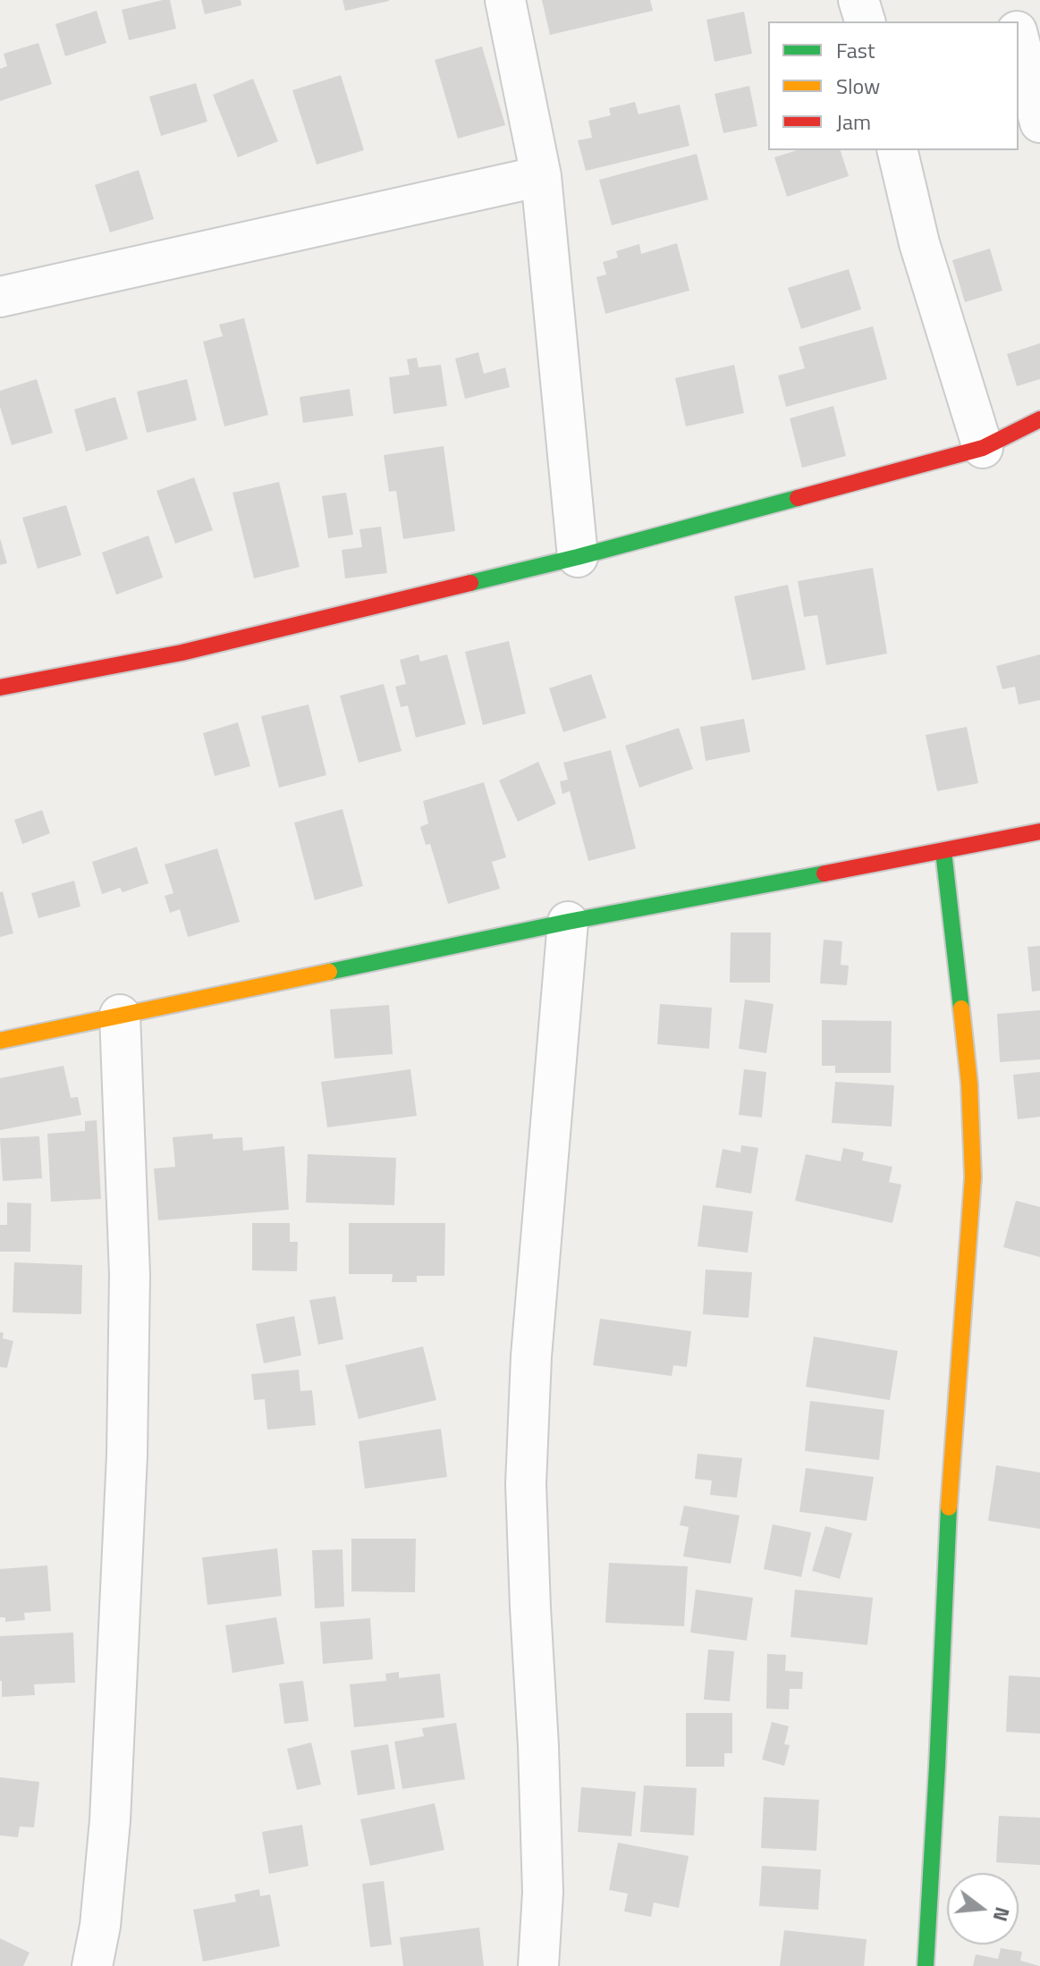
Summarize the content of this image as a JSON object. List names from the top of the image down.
{
  "legend": ["Fast", "Slow", "Jam"],
  "north": "right"
}
